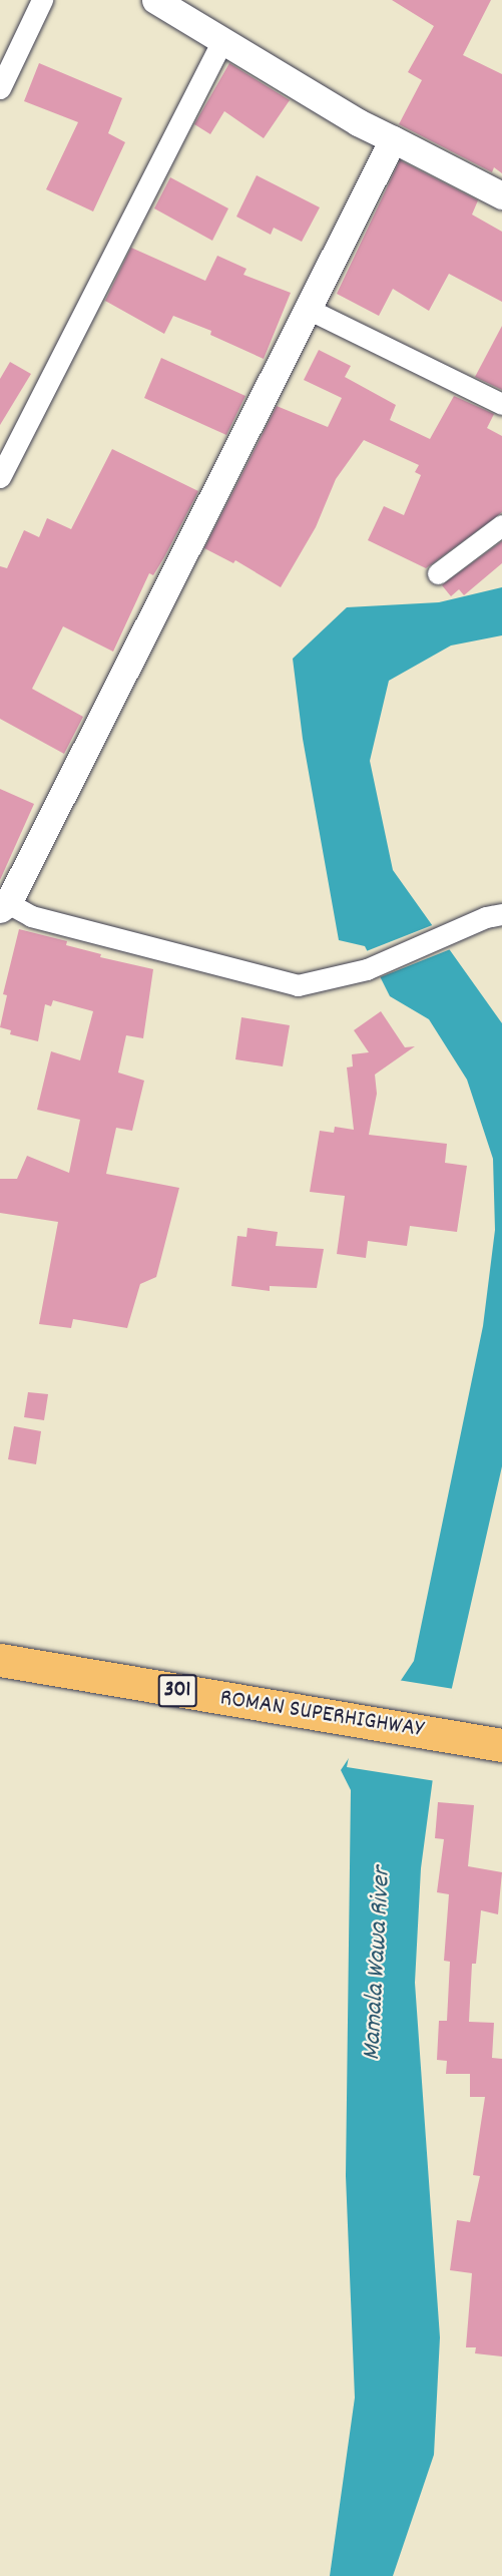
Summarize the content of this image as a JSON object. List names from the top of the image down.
{
  "streets": {
    "main road": ["301", "ROMAN SUPERHIGHWAY"]
  },
  "water": ["Mamala Wawa River"]
}
